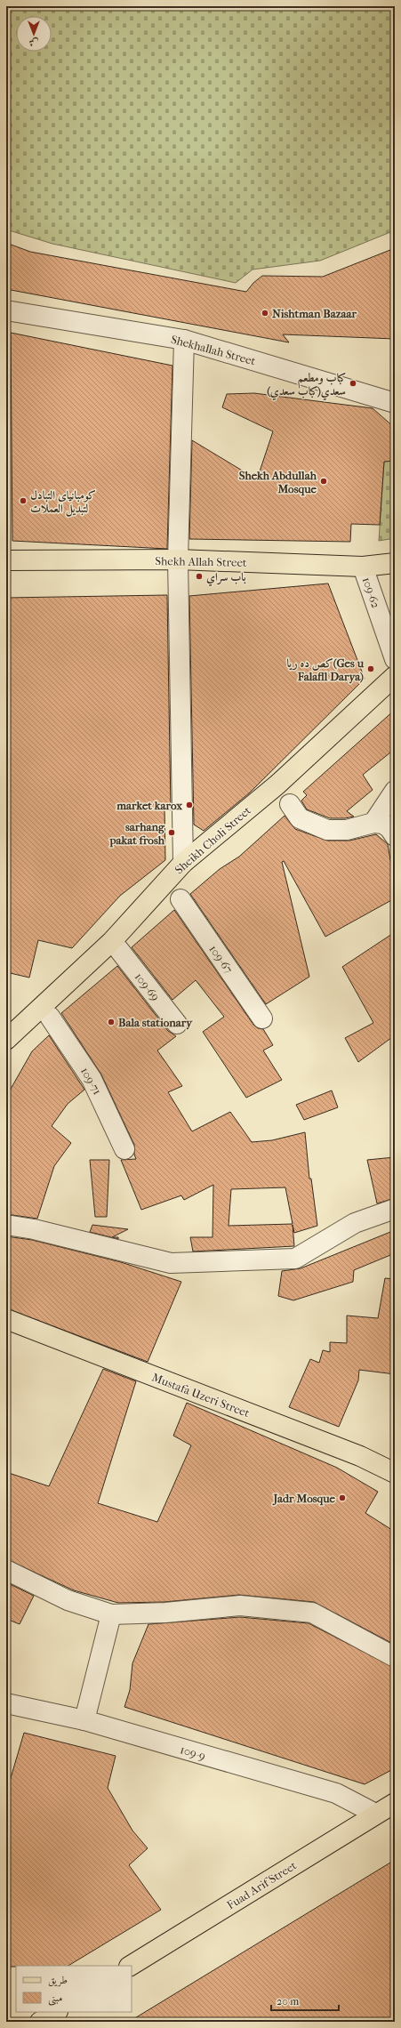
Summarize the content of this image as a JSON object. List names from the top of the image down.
{
  "streets": {
    "main road": [
      "Shekh Allah Street",
      "Sheikh Choli Street",
      "Mustafa Uzeri Street",
      "Fuad Arif Street"
    ],
    "street": [
      "Shekhallah Street",
      "109-62",
      "109-67",
      "109-69",
      "109-71",
      "109-9"
    ]
  },
  "crossings": [
    ["Shekh Allah Street", "109-62"],
    ["109-9", "Fuad Arif Street"]
  ],
  "places": [
    "Nishtman Bazaar",
    "كباب ومطعم سعدي(كباب سعدي)",
    "Shekh Abdullah Mosque",
    "كومبانياى التبادل لتبديل العملات",
    "باب سراي",
    "کص ده ریا(Ges u Falafll Darya)",
    "market karox",
    "sarhang pakat frosh",
    "Bala stationary",
    "Jadr Mosque"
  ],
  "legend": ["طريق", "مبنى"],
  "scale_bar": "20 m",
  "north": "bottom"
}
